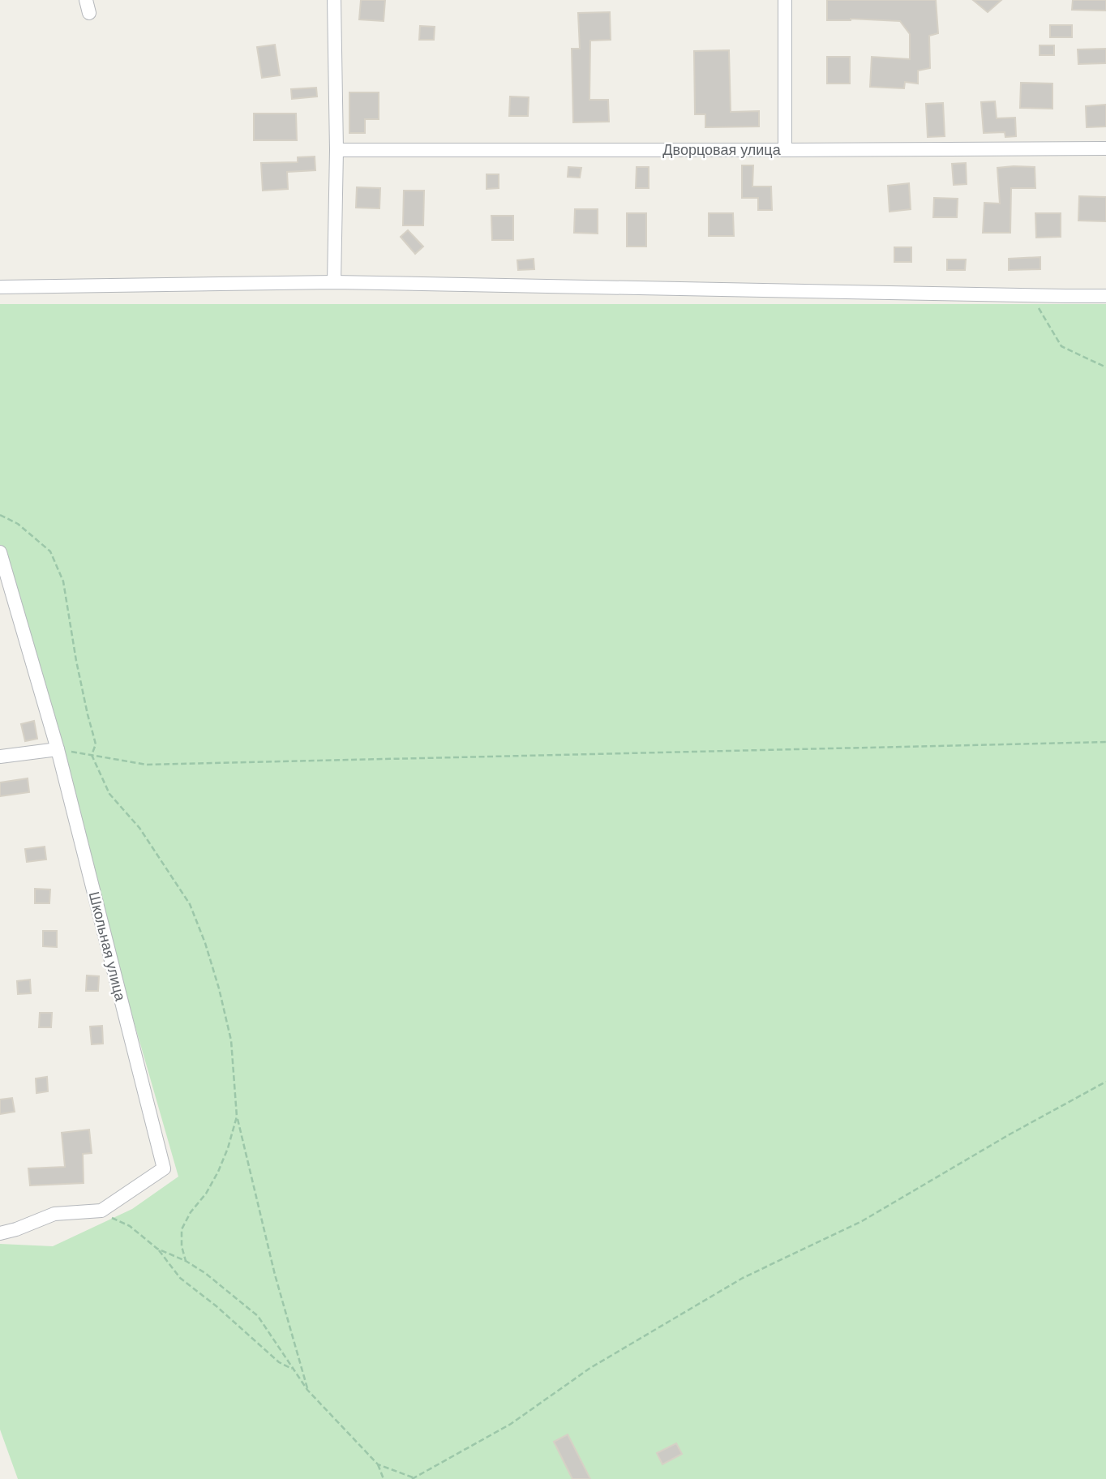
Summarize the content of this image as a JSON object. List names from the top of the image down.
{
  "streets": {
    "street": ["Дворцовая улица", "Школьная улица"]
  }
}
